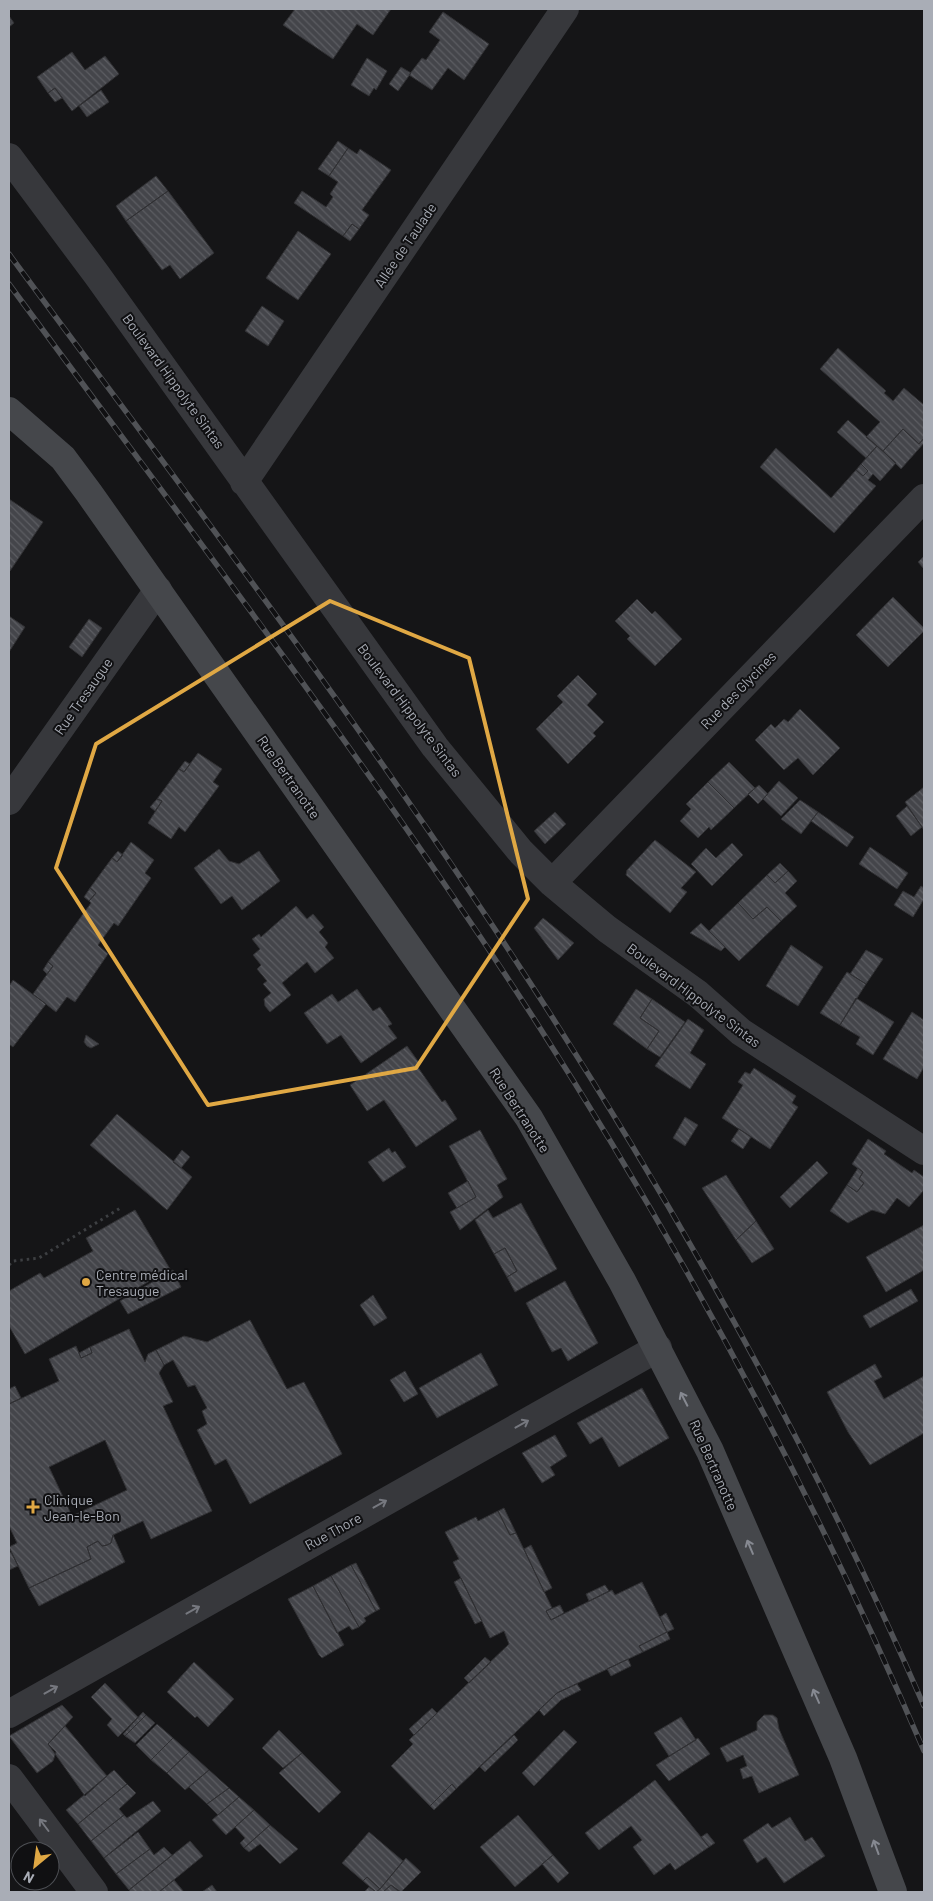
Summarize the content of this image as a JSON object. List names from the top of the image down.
{
  "streets": {
    "street": [
      "Allée de Taulade",
      "Boulevard Hippolyte Sintas",
      "Rue des Glycines",
      "Rue Tresaugue",
      "Rue Bertranotte",
      "Rue Thore"
    ]
  },
  "crossings": [
    ["Allée de Taulade", "Boulevard Hippolyte Sintas"],
    ["Boulevard Hippolyte Sintas", "Rue des Glycines"],
    ["Rue Tresaugue", "Rue Bertranotte"],
    ["Rue Bertranotte", "Rue Thore"]
  ],
  "one_way": ["Rue Thore"],
  "places": {
    "other": ["Centre médical Tresaugue"],
    "health": ["Clinique Jean-le-Bon"]
  },
  "north": "bottom left"
}
